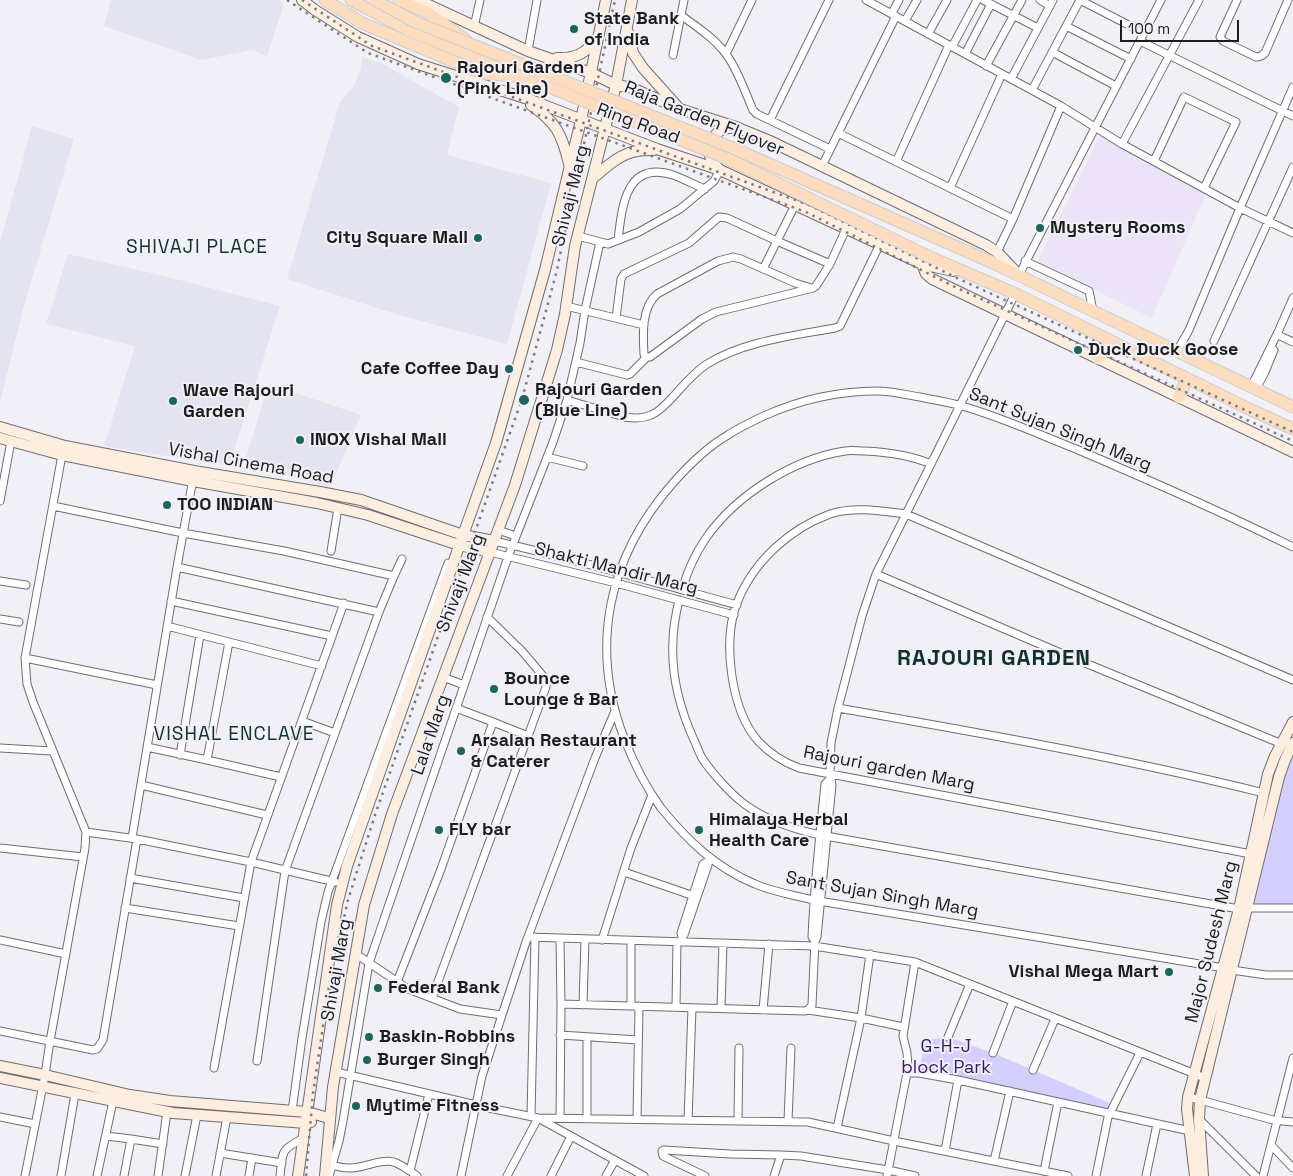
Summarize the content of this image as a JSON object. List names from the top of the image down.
{
  "streets": {
    "main road": [
      "Raja Garden Flyover",
      "Ring Road",
      "Shivaji Marg",
      "Vishal Cinema Road",
      "Major Sudesh Marg"
    ],
    "street": [
      "Sant Sujan Singh Marg",
      "Shakti Mandir Marg",
      "Lala Marg",
      "Rajouri garden Marg"
    ]
  },
  "crossings": [
    ["Raja Garden Flyover", "Ring Road"],
    ["Ring Road", "Shivaji Marg"],
    ["Shivaji Marg", "Vishal Cinema Road"],
    ["Shivaji Marg", "Shakti Mandir Marg"],
    ["Sant Sujan Singh Marg", "Shakti Mandir Marg"],
    ["Sant Sujan Singh Marg", "Major Sudesh Marg"],
    ["Vishal Cinema Road", "Shakti Mandir Marg"],
    ["Shakti Mandir Marg", "Lala Marg"],
    ["Shakti Mandir Marg", "Rajouri garden Marg"],
    ["Rajouri garden Marg", "Major Sudesh Marg"]
  ],
  "districts": ["SHIVAJI PLACE", "RAJOURI GARDEN", "VISHAL ENCLAVE"],
  "parks": ["G-H-J block Park"],
  "places": [
    "State Bank of India",
    "Rajouri Garden (Pink Line)",
    "Mystery Rooms",
    "City Square Mall",
    "Duck Duck Goose",
    "Cafe Coffee Day",
    "Rajouri Garden (Blue Line)",
    "Wave Rajouri Garden",
    "INOX Vishal Mall",
    "TOO INDIAN",
    "Bounce Lounge & Bar",
    "Arsalan Restaurant & Caterer",
    "FLY bar",
    "Himalaya Herbal Health Care",
    "Vishal Mega Mart",
    "Federal Bank",
    "Baskin-Robbins",
    "Burger Singh",
    "Mytime Fitness"
  ],
  "scale_bar": "100 m"
}
